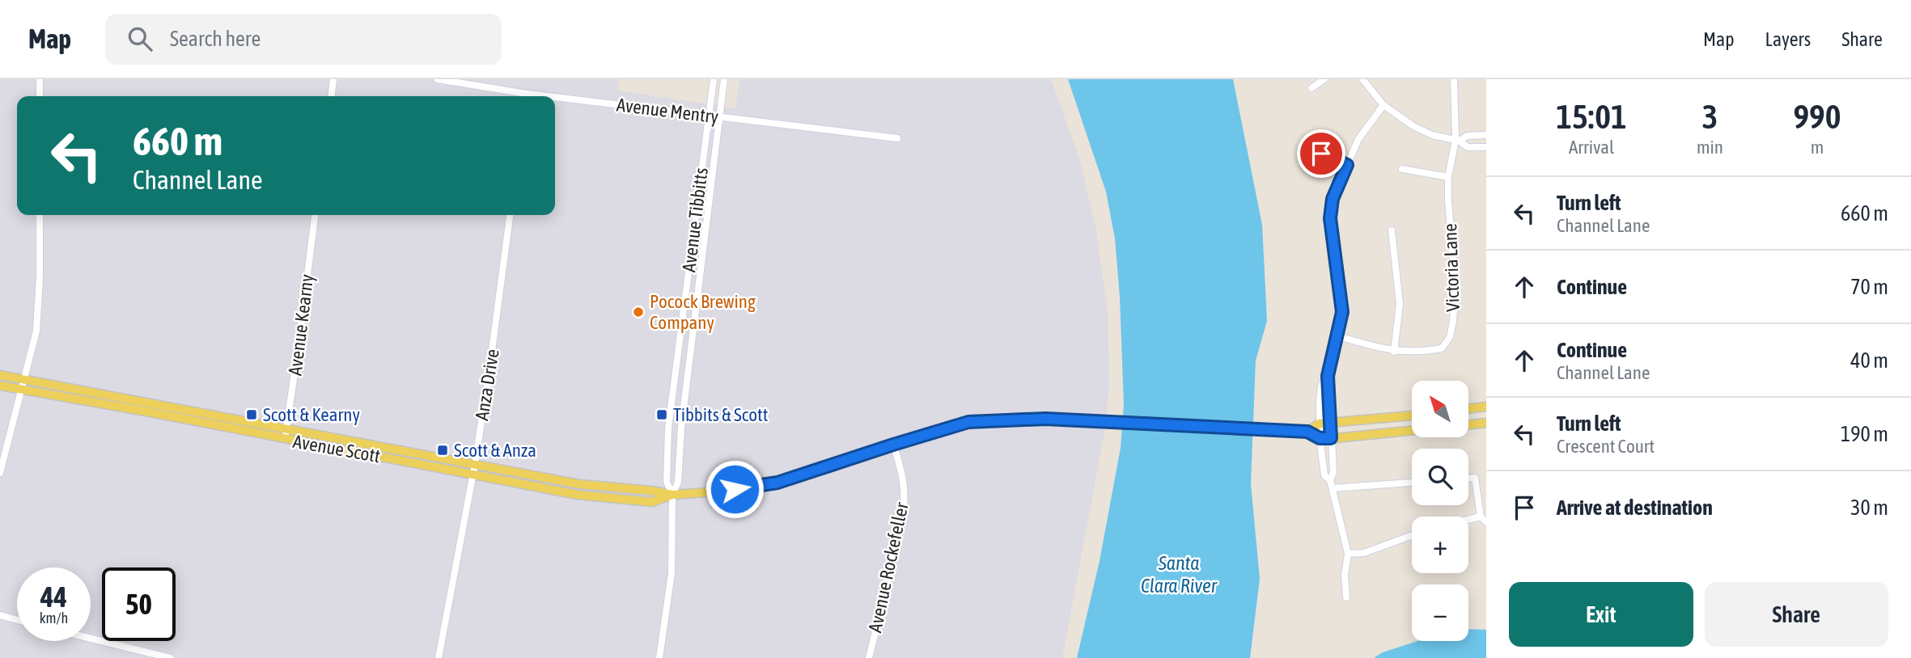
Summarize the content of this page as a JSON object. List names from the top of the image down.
{
  "streets": {
    "main road": ["Avenue Scott"],
    "street": [
      "Avenue Mentry",
      "Avenue Tibbitts",
      "Victoria Lane",
      "Avenue Kearny",
      "Anza Drive",
      "Avenue Rockefeller"
    ]
  },
  "crossings": [
    ["Avenue Mentry", "Avenue Tibbitts"],
    ["Avenue Tibbitts", "Avenue Scott"],
    ["Avenue Kearny", "Avenue Scott"],
    ["Anza Drive", "Avenue Scott"],
    ["Avenue Scott", "Avenue Rockefeller"]
  ],
  "water": ["Santa Clara River"],
  "places": {
    "other": ["Pocock Brewing Company"],
    "transit": ["Scott & Kearny", "Tibbits & Scott", "Scott & Anza"]
  },
  "north": "top left",
  "page": {
    "header": "Map",
    "search": "Search here",
    "nav": ["Map", "Layers", "Share"],
    "eta": [
      "15:01",
      "Arrival",
      "3",
      "min",
      "990",
      "m"
    ],
    "turn": ["660 m", "Channel Lane"],
    "list": [
      {
        "name": "Turn left",
        "note": "Channel Lane",
        "value": "660 m"
      },
      {
        "name": "Continue",
        "value": "70 m"
      },
      {
        "name": "Continue",
        "note": "Channel Lane",
        "value": "40 m"
      },
      {
        "name": "Turn left",
        "note": "Crescent Court",
        "value": "190 m"
      },
      {
        "name": "Arrive at destination",
        "value": "30 m"
      }
    ],
    "map_buttons": ["+", "−"],
    "speed": "44 km/h",
    "limit": "50",
    "buttons": ["Exit", "Share"]
  }
}
